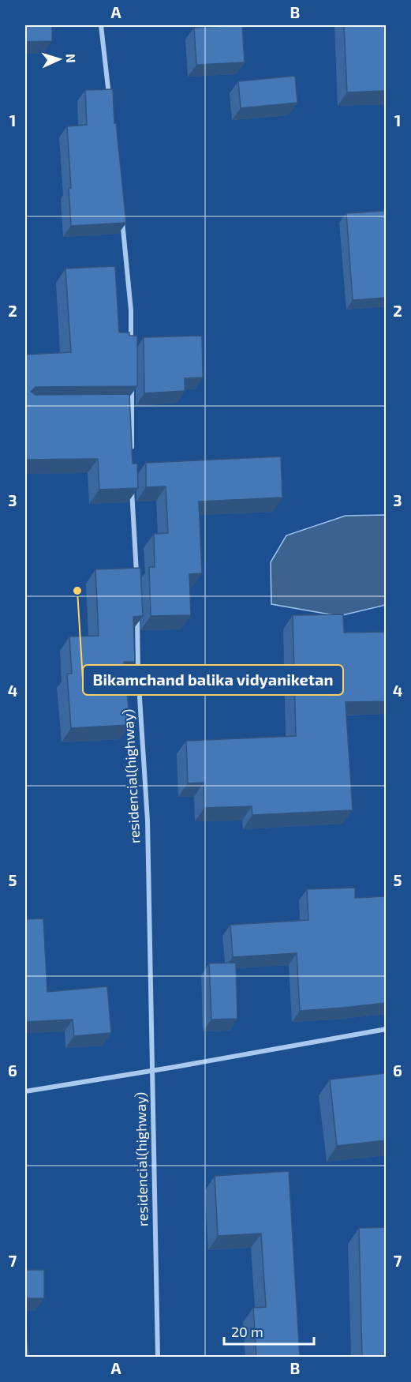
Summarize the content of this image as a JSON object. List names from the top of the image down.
{
  "streets": {
    "street": ["residencial(highway)"]
  },
  "places": ["Bikamchand balika vidyaniketan"],
  "scale_bar": "20 m",
  "north": "right",
  "grid": {
    "columns": ["A", "B"],
    "rows": [
      "1",
      "2",
      "3",
      "4",
      "5",
      "6",
      "7"
    ]
  }
}
